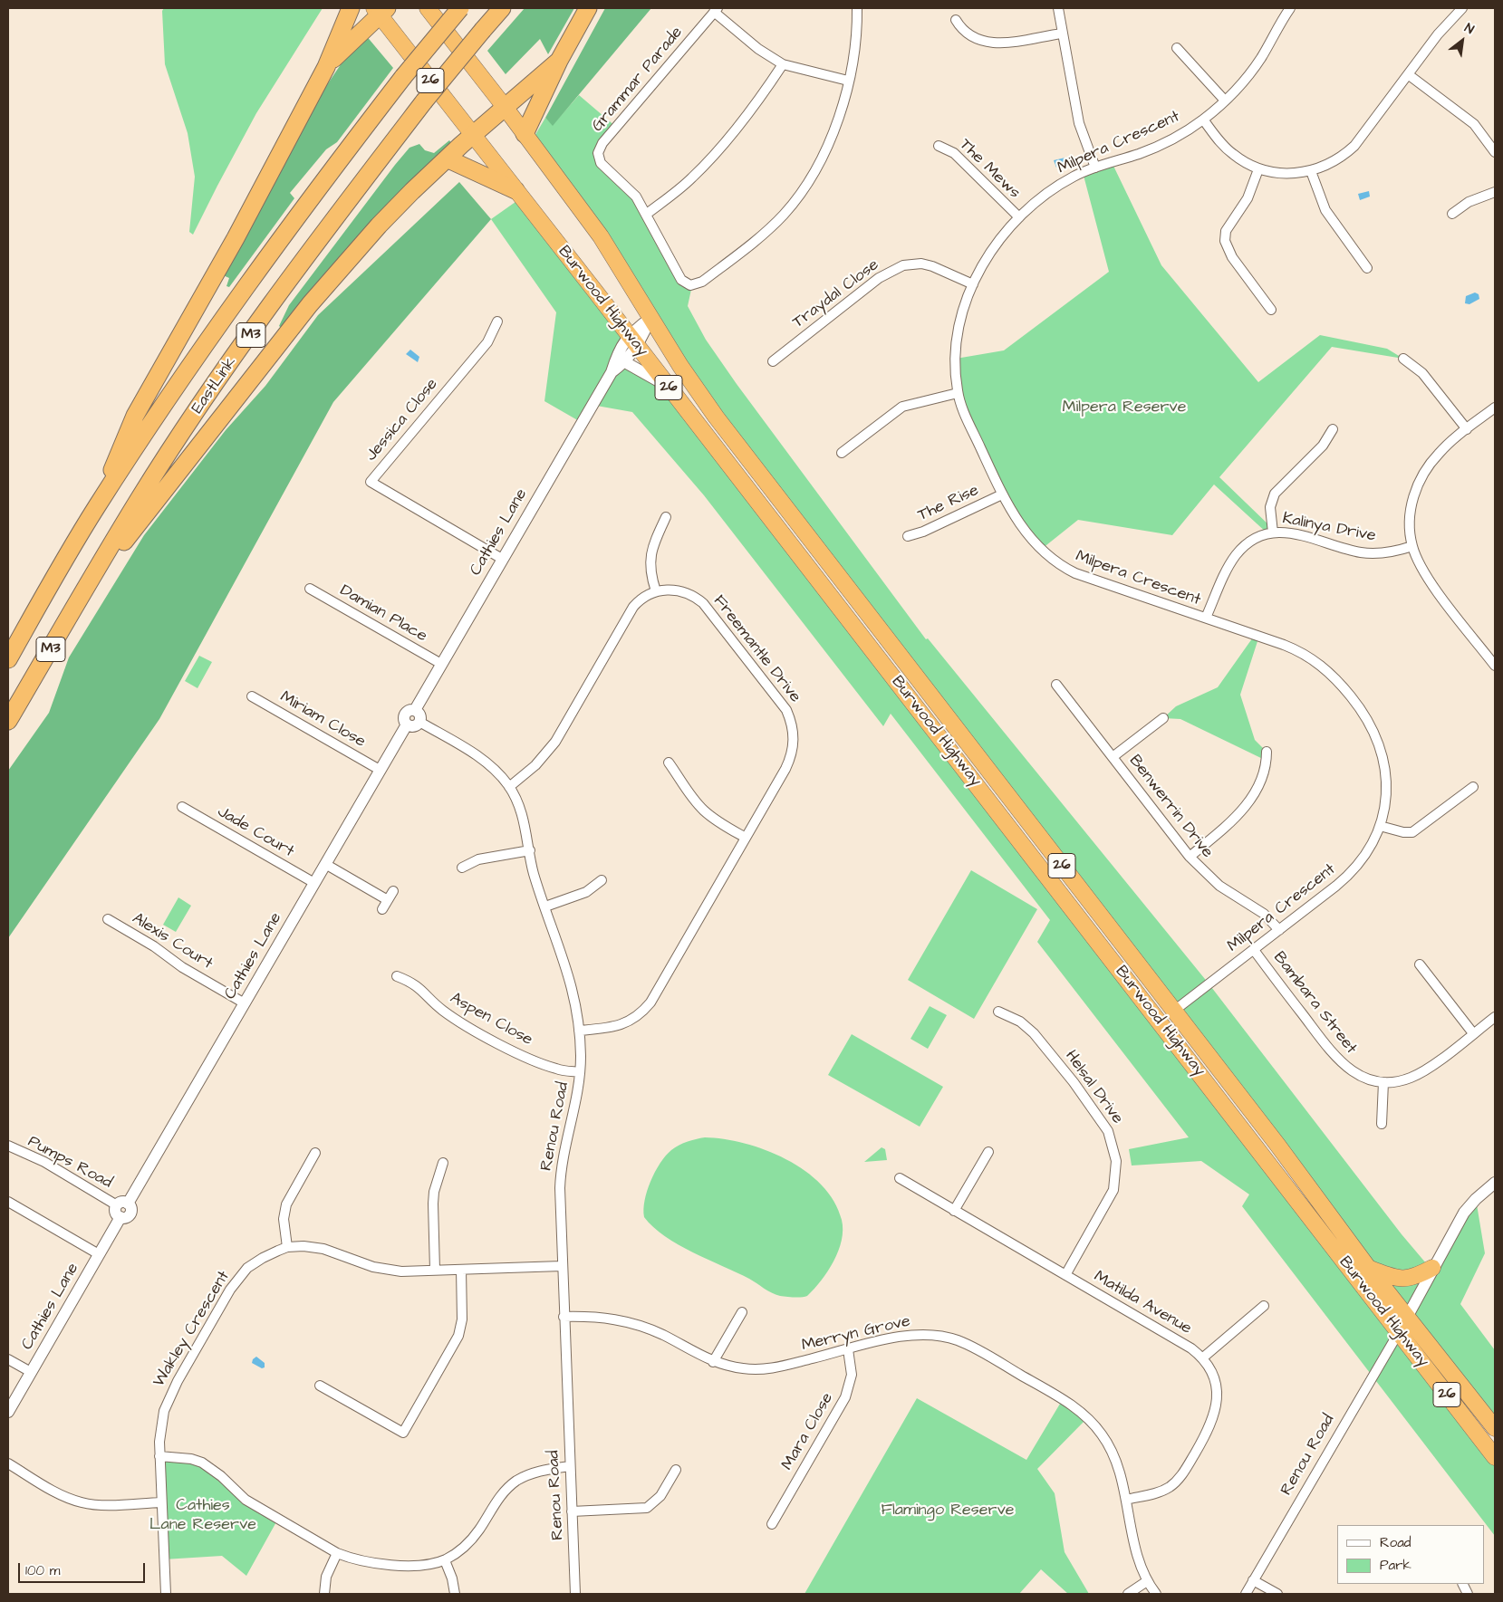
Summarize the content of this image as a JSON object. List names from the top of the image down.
{
  "streets": {
    "highway": [
      "26",
      "Burwood Highway",
      "M3",
      "EastLink"
    ],
    "street": [
      "Grammar Parade",
      "Milpera Crescent",
      "The Mews",
      "Traydal Close",
      "Jessica Close",
      "The Rise",
      "Kalinya Drive",
      "Cathies Lane",
      "Damian Place",
      "Freemantle Drive",
      "Miriam Close",
      "Benwerrin Drive",
      "Jade Court",
      "Alexis Court",
      "Bambara Street",
      "Aspen Close",
      "Helsal Drive",
      "Renou Road",
      "Pumps Road",
      "Matilda Avenue",
      "Wakley Crescent",
      "Merryn Grove",
      "Mara Close"
    ]
  },
  "crossings": [
    ["Milpera Crescent", "The Mews"],
    ["Milpera Crescent", "Traydal Close"],
    ["Milpera Crescent", "Burwood Highway"],
    ["Milpera Crescent", "The Rise"],
    ["Milpera Crescent", "Kalinya Drive"],
    ["Milpera Crescent", "Benwerrin Drive"],
    ["Milpera Crescent", "Bambara Street"],
    ["Burwood Highway", "Cathies Lane"],
    ["Burwood Highway", "Renou Road"],
    ["Jessica Close", "Cathies Lane"],
    ["Cathies Lane", "Damian Place"],
    ["Cathies Lane", "Miriam Close"],
    ["Cathies Lane", "Jade Court"],
    ["Cathies Lane", "Alexis Court"],
    ["Cathies Lane", "Renou Road"],
    ["Cathies Lane", "Pumps Road"],
    ["Freemantle Drive", "Renou Road"],
    ["Aspen Close", "Renou Road"],
    ["Helsal Drive", "Matilda Avenue"],
    ["Renou Road", "Wakley Crescent"],
    ["Renou Road", "Merryn Grove"],
    ["Merryn Grove", "Mara Close"]
  ],
  "parks": ["Milpera Reserve", "Cathies Lane Reserve", "Flamingo Reserve"],
  "legend": ["Road", "Park"],
  "scale_bar": "100 m",
  "north": "top right"
}
